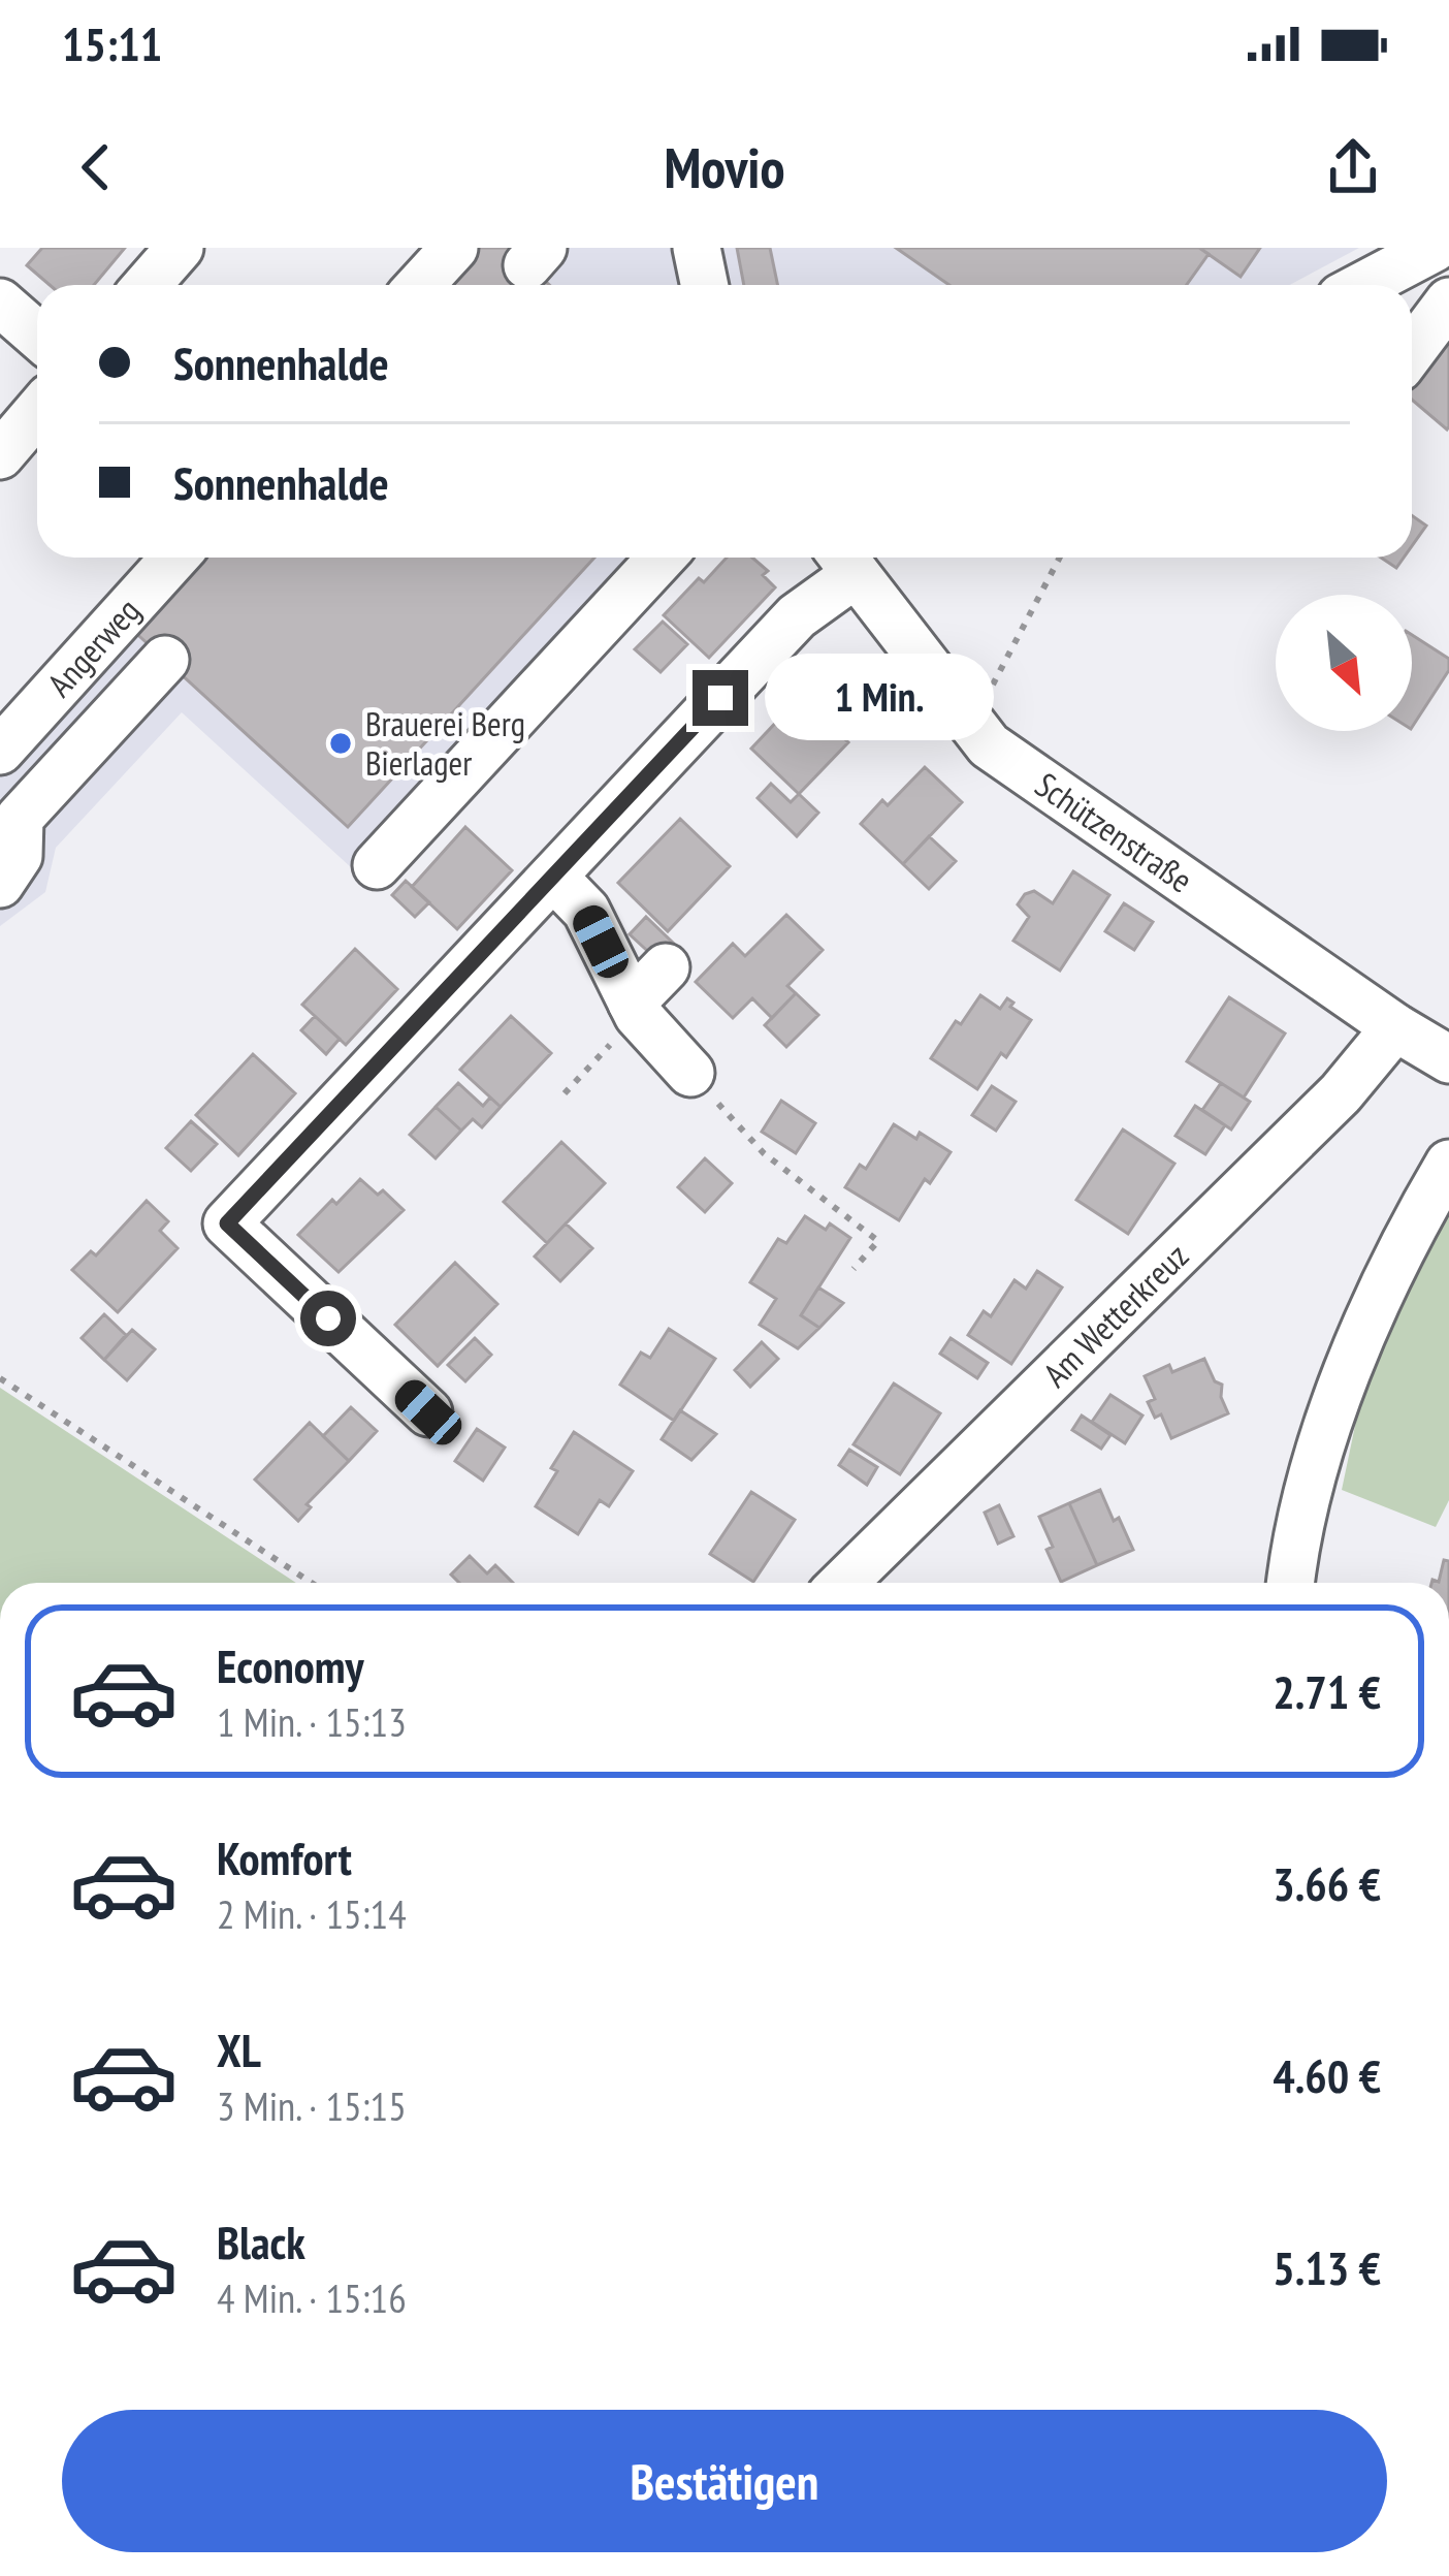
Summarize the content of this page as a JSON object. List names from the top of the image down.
{
  "streets": {
    "street": ["Angerweg", "Schützenstraße", "Am Wetterkreuz"]
  },
  "crossings": [
    ["Schützenstraße", "Am Wetterkreuz"]
  ],
  "places": ["Brauerei Berg Bierlager"],
  "north": "bottom right",
  "page": {
    "status": "15:11",
    "header": "Movio",
    "banner": ["Sonnenhalde", "Sonnenhalde"],
    "bubble": "1 Min.",
    "list": [
      {
        "name": "Economy",
        "note": "1 Min. · 15:13",
        "value": "2.71 €"
      },
      {
        "name": "Komfort",
        "note": "2 Min. · 15:14",
        "value": "3.66 €"
      },
      {
        "name": "XL",
        "note": "3 Min. · 15:15",
        "value": "4.60 €"
      },
      {
        "name": "Black",
        "note": "4 Min. · 15:16",
        "value": "5.13 €"
      }
    ],
    "buttons": "Bestätigen"
  }
}
